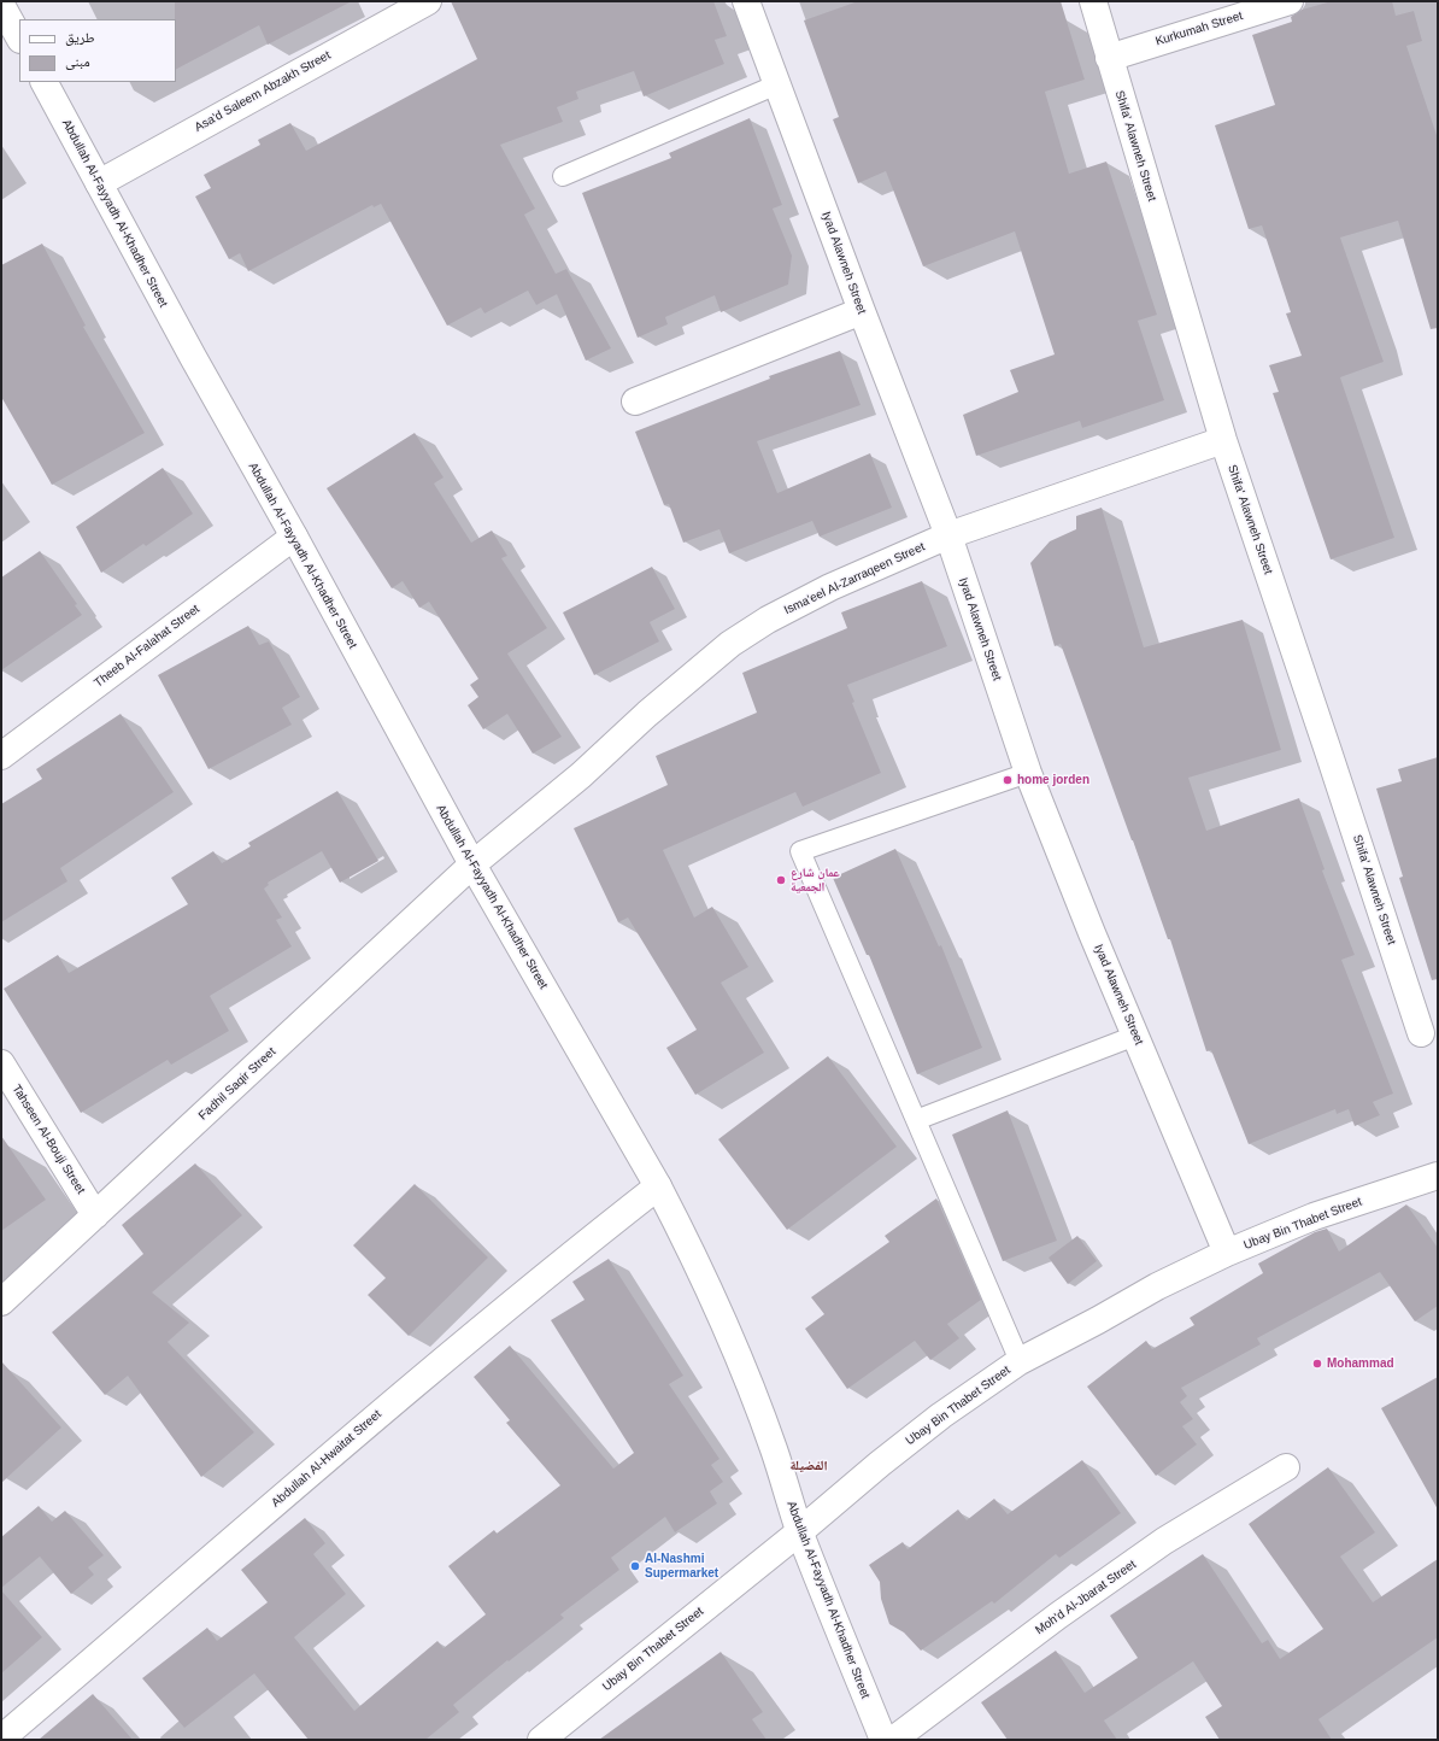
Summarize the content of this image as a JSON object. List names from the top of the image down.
{
  "streets": {
    "street": [
      "Kurkumah Street",
      "Asa'd Saleem Abzakh Street",
      "Shifa' Alawneh Street",
      "Abdullah Al-Fayyadh Al-Khadher Street",
      "Iyad Alawneh Street",
      "Isma'eel Al-Zarraqeen Street",
      "Theeb Al-Falahat Street",
      "Fadhil Saqir Street",
      "Tahseen Al-Bouji Street",
      "Ubay Bin Thabet Street",
      "Abdullah Al-Hwaitat Street",
      "Moh'd Al-Jbarat Street"
    ]
  },
  "crossings": [
    ["Kurkumah Street", "Shifa' Alawneh Street"],
    ["Asa'd Saleem Abzakh Street", "Abdullah Al-Fayyadh Al-Khadher Street"],
    ["Shifa' Alawneh Street", "Isma'eel Al-Zarraqeen Street"],
    ["Abdullah Al-Fayyadh Al-Khadher Street", "Isma'eel Al-Zarraqeen Street"],
    ["Abdullah Al-Fayyadh Al-Khadher Street", "Theeb Al-Falahat Street"],
    ["Abdullah Al-Fayyadh Al-Khadher Street", "Fadhil Saqir Street"],
    ["Abdullah Al-Fayyadh Al-Khadher Street", "Ubay Bin Thabet Street"],
    ["Abdullah Al-Fayyadh Al-Khadher Street", "Abdullah Al-Hwaitat Street"],
    ["Iyad Alawneh Street", "Isma'eel Al-Zarraqeen Street"],
    ["Iyad Alawneh Street", "Ubay Bin Thabet Street"],
    ["Isma'eel Al-Zarraqeen Street", "Fadhil Saqir Street"],
    ["Fadhil Saqir Street", "Tahseen Al-Bouji Street"]
  ],
  "districts": ["الفضيلة"],
  "places": [
    "home jorden",
    "عمان شارع الجمعية",
    "Mohammad",
    "Al-Nashmi Supermarket"
  ],
  "legend": ["طريق", "مبنى"]
}
